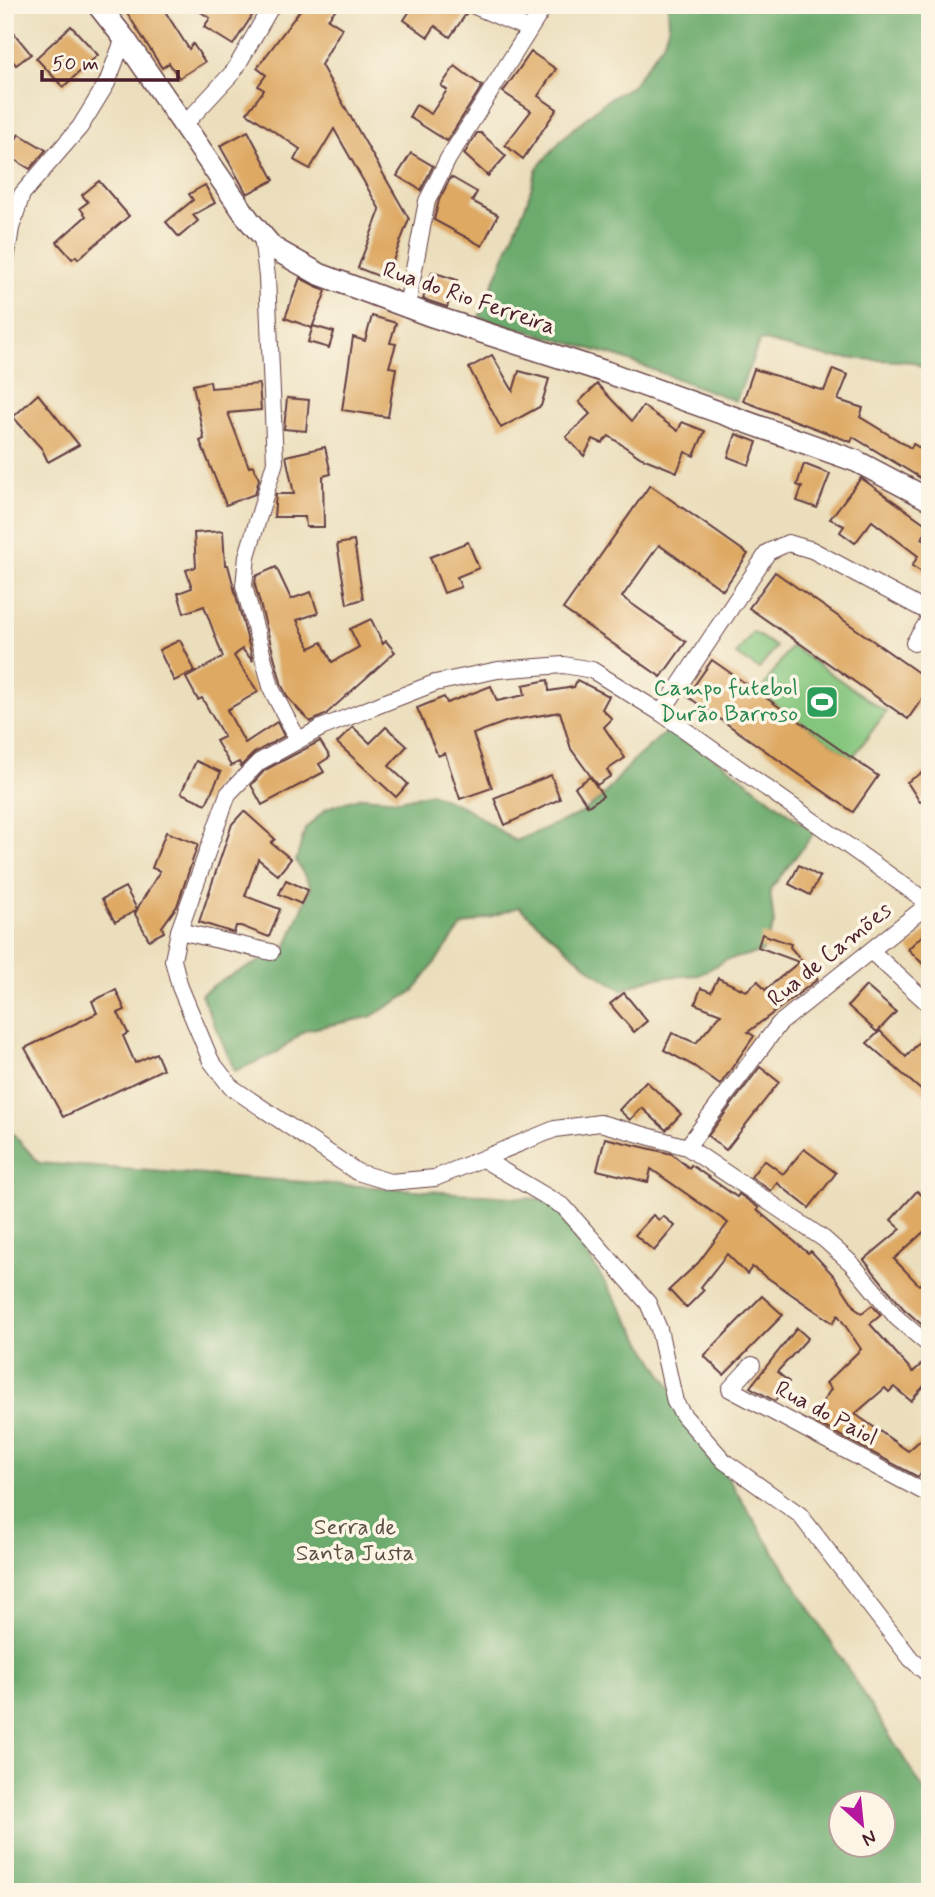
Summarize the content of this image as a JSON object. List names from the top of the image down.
{
  "streets": {
    "street": ["Rua do Rio Ferreira", "Rua de Camões", "Rua do Paiol"]
  },
  "parks": ["Serra de Santa Justa"],
  "places": {
    "sports": ["Campo futebol Durão Barroso"]
  },
  "scale_bar": "50 m",
  "north": "bottom right"
}
